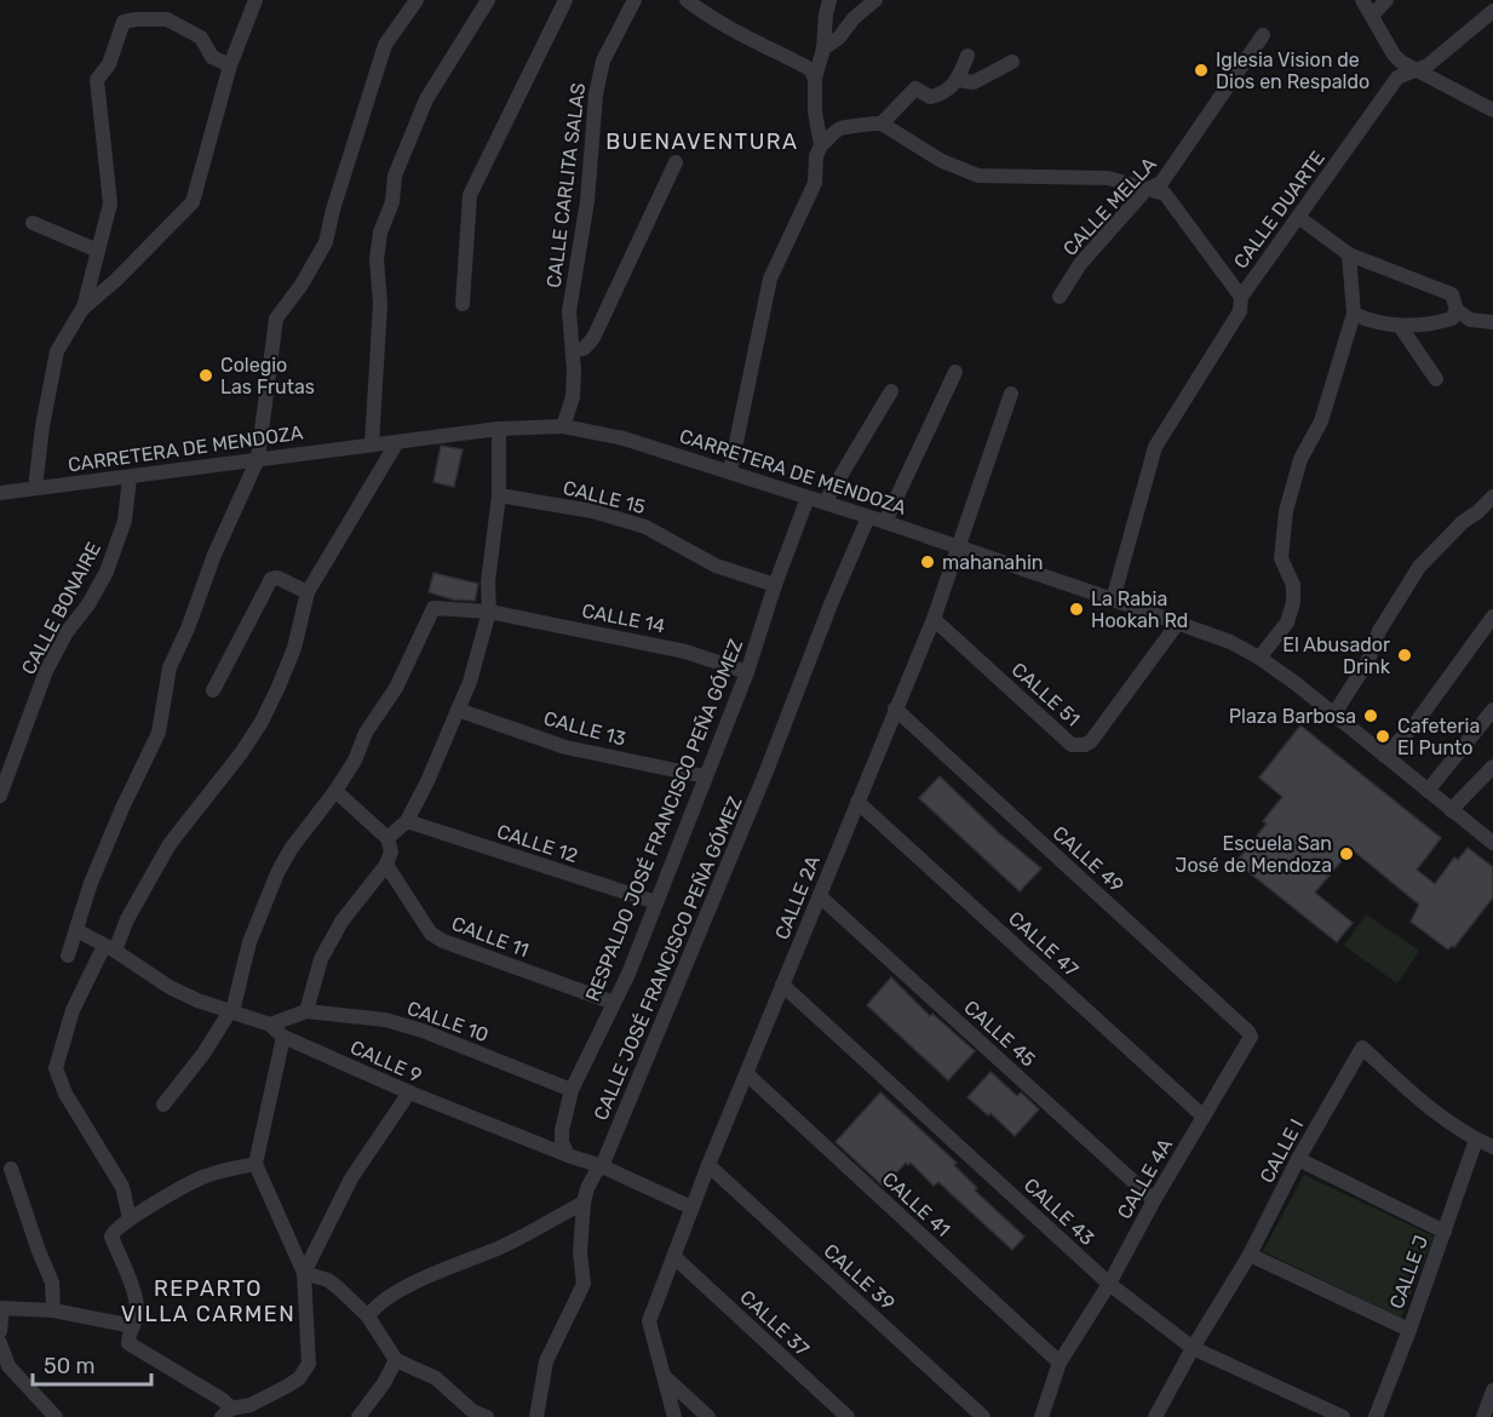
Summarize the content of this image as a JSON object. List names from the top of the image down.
{
  "streets": {
    "street": [
      "CALLE CARLITA SALAS",
      "CALLE MELLA",
      "CALLE DUARTE",
      "CARRETERA DE MENDOZA",
      "CALLE 15",
      "CALLE BONAIRE",
      "CALLE 14",
      "CALLE 51",
      "CALLE 13",
      "RESPALDO JOSÉ FRANCISCO PEÑA GÓMEZ",
      "CALLE 12",
      "CALLE 49",
      "CALLE 2A",
      "CALLE 11",
      "CALLE 47",
      "CALLE JOSÉ FRANCISCO PEÑA GÓMEZ",
      "CALLE 10",
      "CALLE 45",
      "CALLE 9",
      "CALLE I",
      "CALLE 4A",
      "CALLE 41",
      "CALLE 43",
      "CALLE J",
      "CALLE 39",
      "CALLE 37"
    ]
  },
  "crossings": [
    ["CALLE CARLITA SALAS", "CARRETERA DE MENDOZA"],
    ["CALLE DUARTE", "CARRETERA DE MENDOZA"],
    ["CARRETERA DE MENDOZA", "CALLE BONAIRE"],
    ["CARRETERA DE MENDOZA", "CALLE 51"],
    ["CARRETERA DE MENDOZA", "RESPALDO JOSÉ FRANCISCO PEÑA GÓMEZ"],
    ["CARRETERA DE MENDOZA", "CALLE 2A"],
    ["CARRETERA DE MENDOZA", "CALLE JOSÉ FRANCISCO PEÑA GÓMEZ"],
    ["CALLE 15", "RESPALDO JOSÉ FRANCISCO PEÑA GÓMEZ"],
    ["CALLE 14", "RESPALDO JOSÉ FRANCISCO PEÑA GÓMEZ"],
    ["CALLE 51", "CALLE 2A"],
    ["CALLE 13", "RESPALDO JOSÉ FRANCISCO PEÑA GÓMEZ"],
    ["RESPALDO JOSÉ FRANCISCO PEÑA GÓMEZ", "CALLE 12"],
    ["RESPALDO JOSÉ FRANCISCO PEÑA GÓMEZ", "CALLE 11"],
    ["RESPALDO JOSÉ FRANCISCO PEÑA GÓMEZ", "CALLE 10"],
    ["RESPALDO JOSÉ FRANCISCO PEÑA GÓMEZ", "CALLE 9"],
    ["CALLE 49", "CALLE 2A"],
    ["CALLE 49", "CALLE 4A"],
    ["CALLE 2A", "CALLE 47"],
    ["CALLE 2A", "CALLE 45"],
    ["CALLE 2A", "CALLE 9"],
    ["CALLE 2A", "CALLE 41"],
    ["CALLE 2A", "CALLE 43"],
    ["CALLE 2A", "CALLE 39"],
    ["CALLE 2A", "CALLE 37"],
    ["CALLE 47", "CALLE 4A"],
    ["CALLE JOSÉ FRANCISCO PEÑA GÓMEZ", "CALLE 9"],
    ["CALLE 45", "CALLE 4A"],
    ["CALLE I", "CALLE 43"],
    ["CALLE I", "CALLE J"],
    ["CALLE 4A", "CALLE 41"],
    ["CALLE 4A", "CALLE 43"]
  ],
  "districts": ["BUENAVENTURA", "REPARTO VILLA CARMEN"],
  "places": [
    "Iglesia Vision de Dios en Respaldo",
    "Colegio Las Frutas",
    "mahanahin",
    "La Rabia Hookah Rd",
    "El Abusador Drink",
    "Plaza Barbosa",
    "Cafeteria El Punto",
    "Escuela San José de Mendoza"
  ],
  "scale_bar": "50 m"
}
